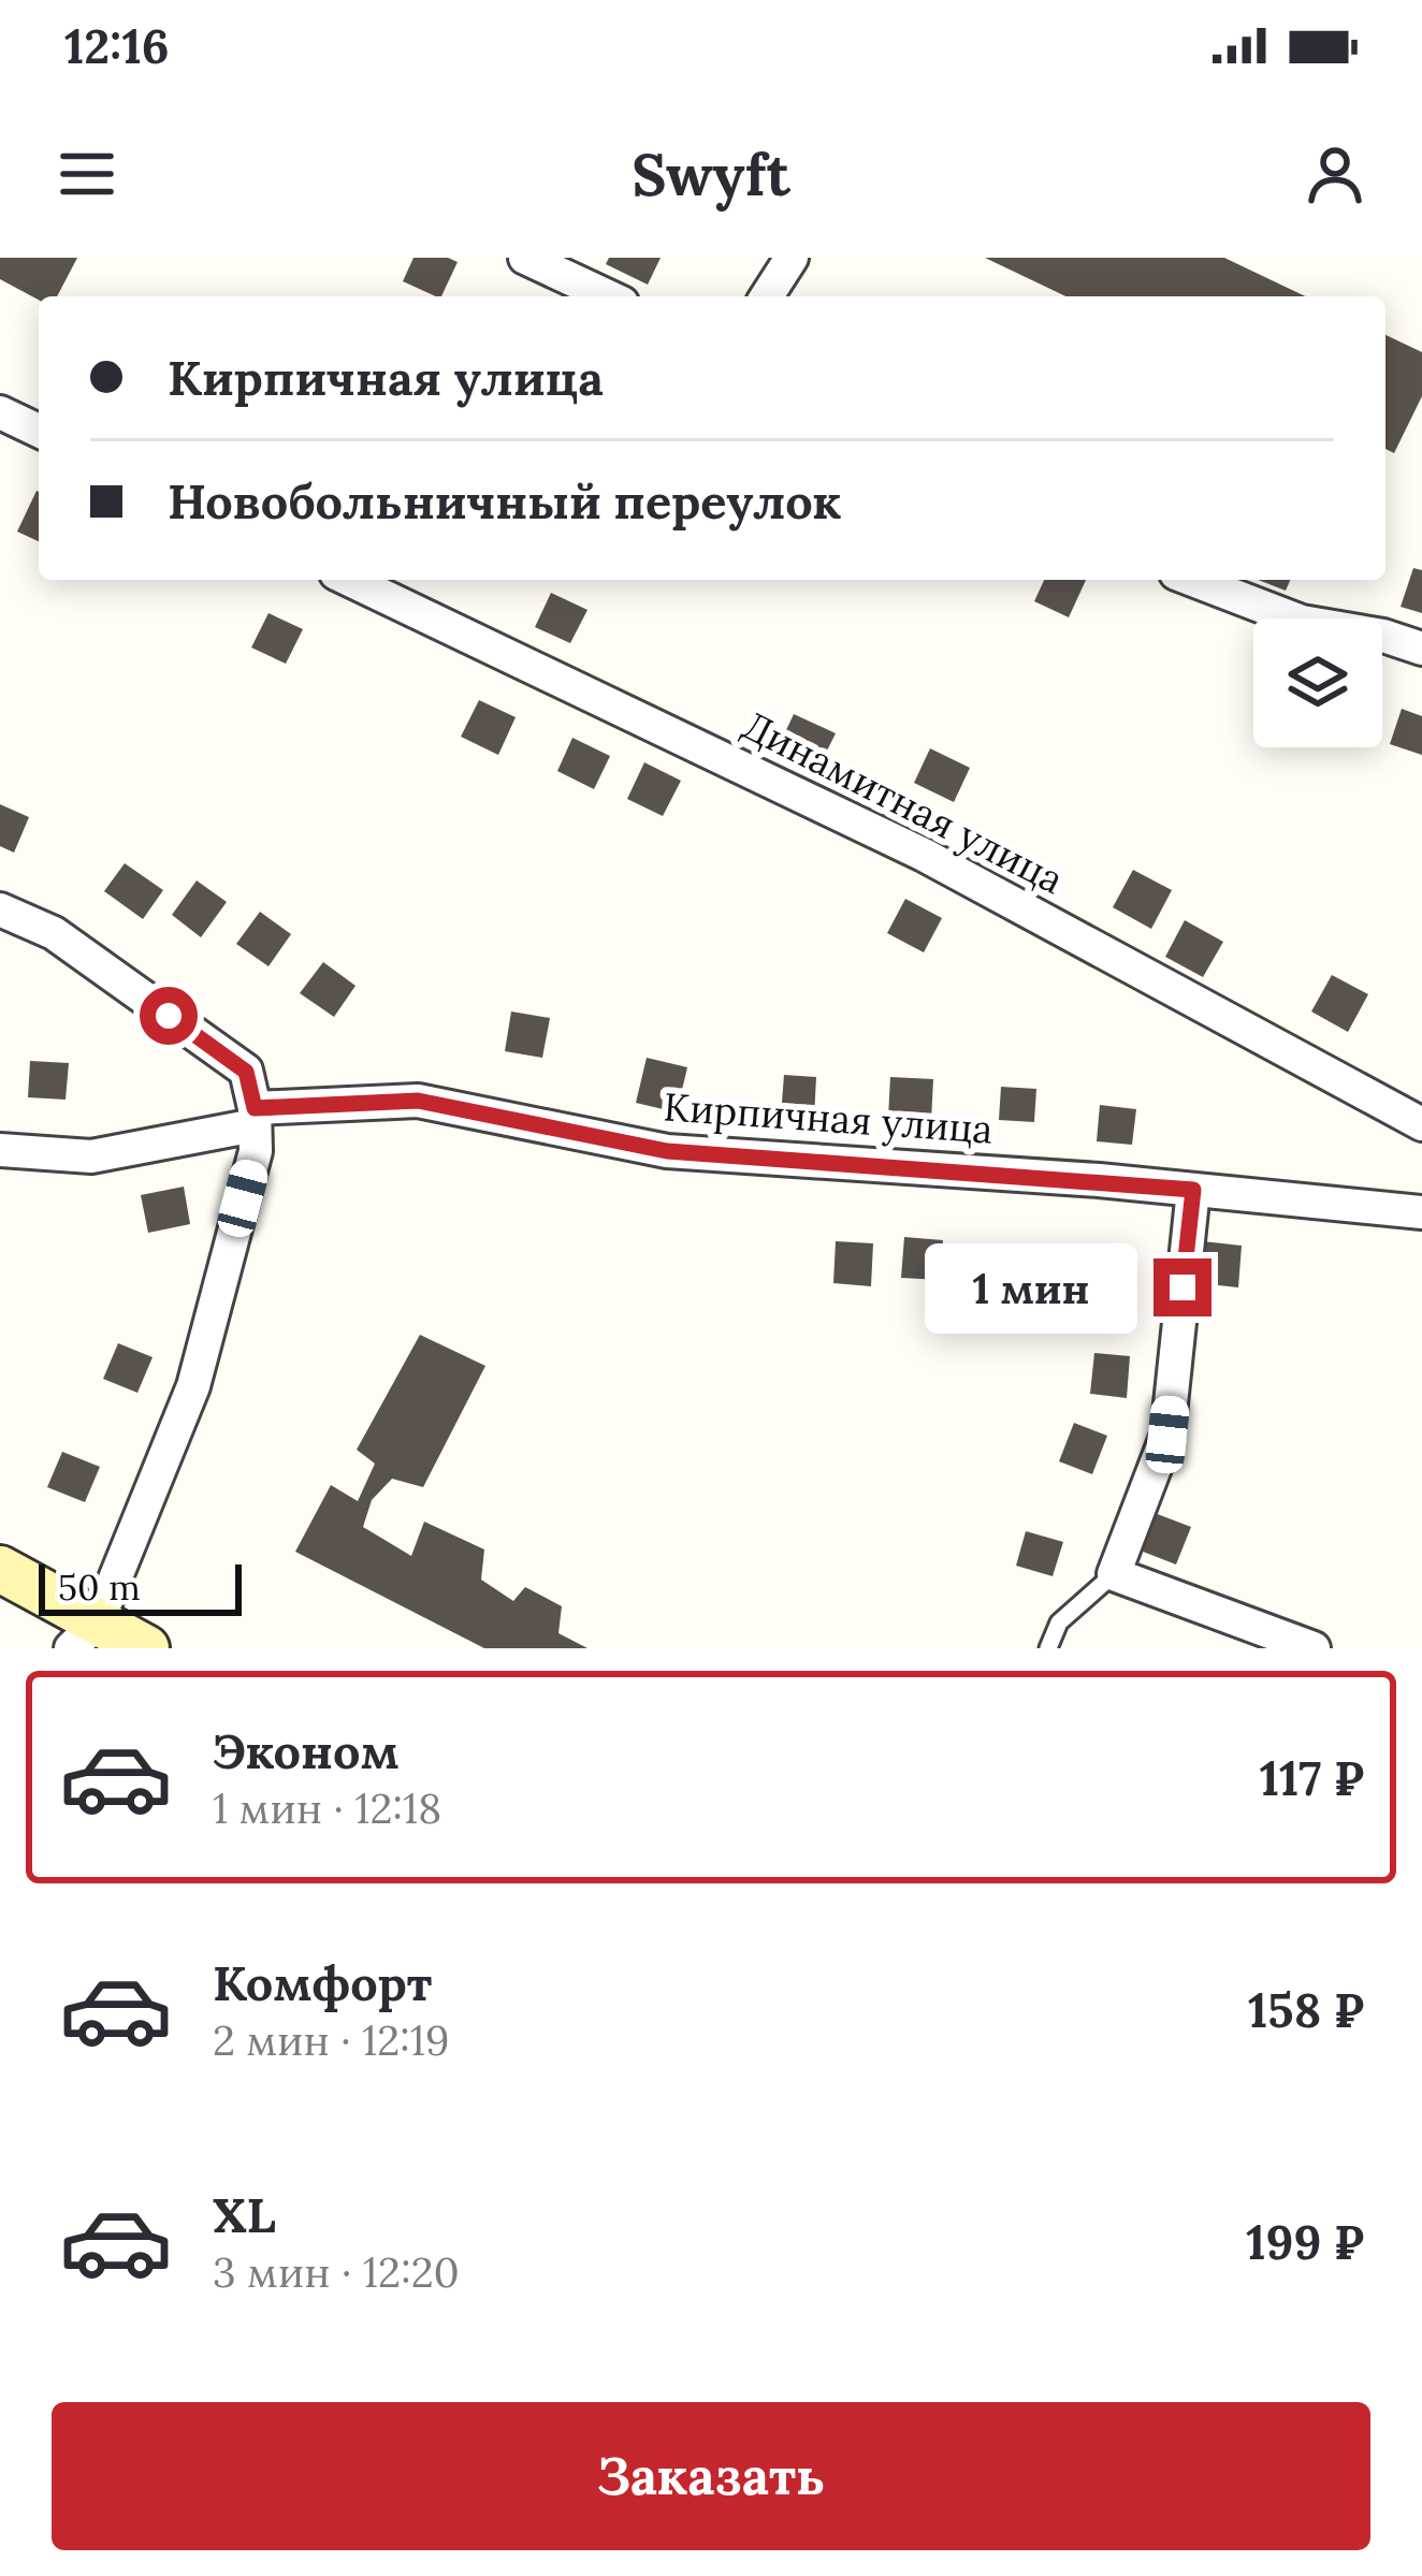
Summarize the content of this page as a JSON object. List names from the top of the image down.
{
  "streets": {
    "street": ["Динамитная улица", "Кирпичная улица"]
  },
  "scale_bar": "50 m",
  "page": {
    "status": "12:16",
    "header": "Swyft",
    "banner": ["Кирпичная улица", "Новобольничный переулок"],
    "bubble": "1 мин",
    "scale": "50 m",
    "list": [
      {
        "name": "Эконом",
        "note": "1 мин · 12:18",
        "value": "117 ₽"
      },
      {
        "name": "Комфорт",
        "note": "2 мин · 12:19",
        "value": "158 ₽"
      },
      {
        "name": "XL",
        "note": "3 мин · 12:20",
        "value": "199 ₽"
      }
    ],
    "buttons": "Заказать"
  }
}
